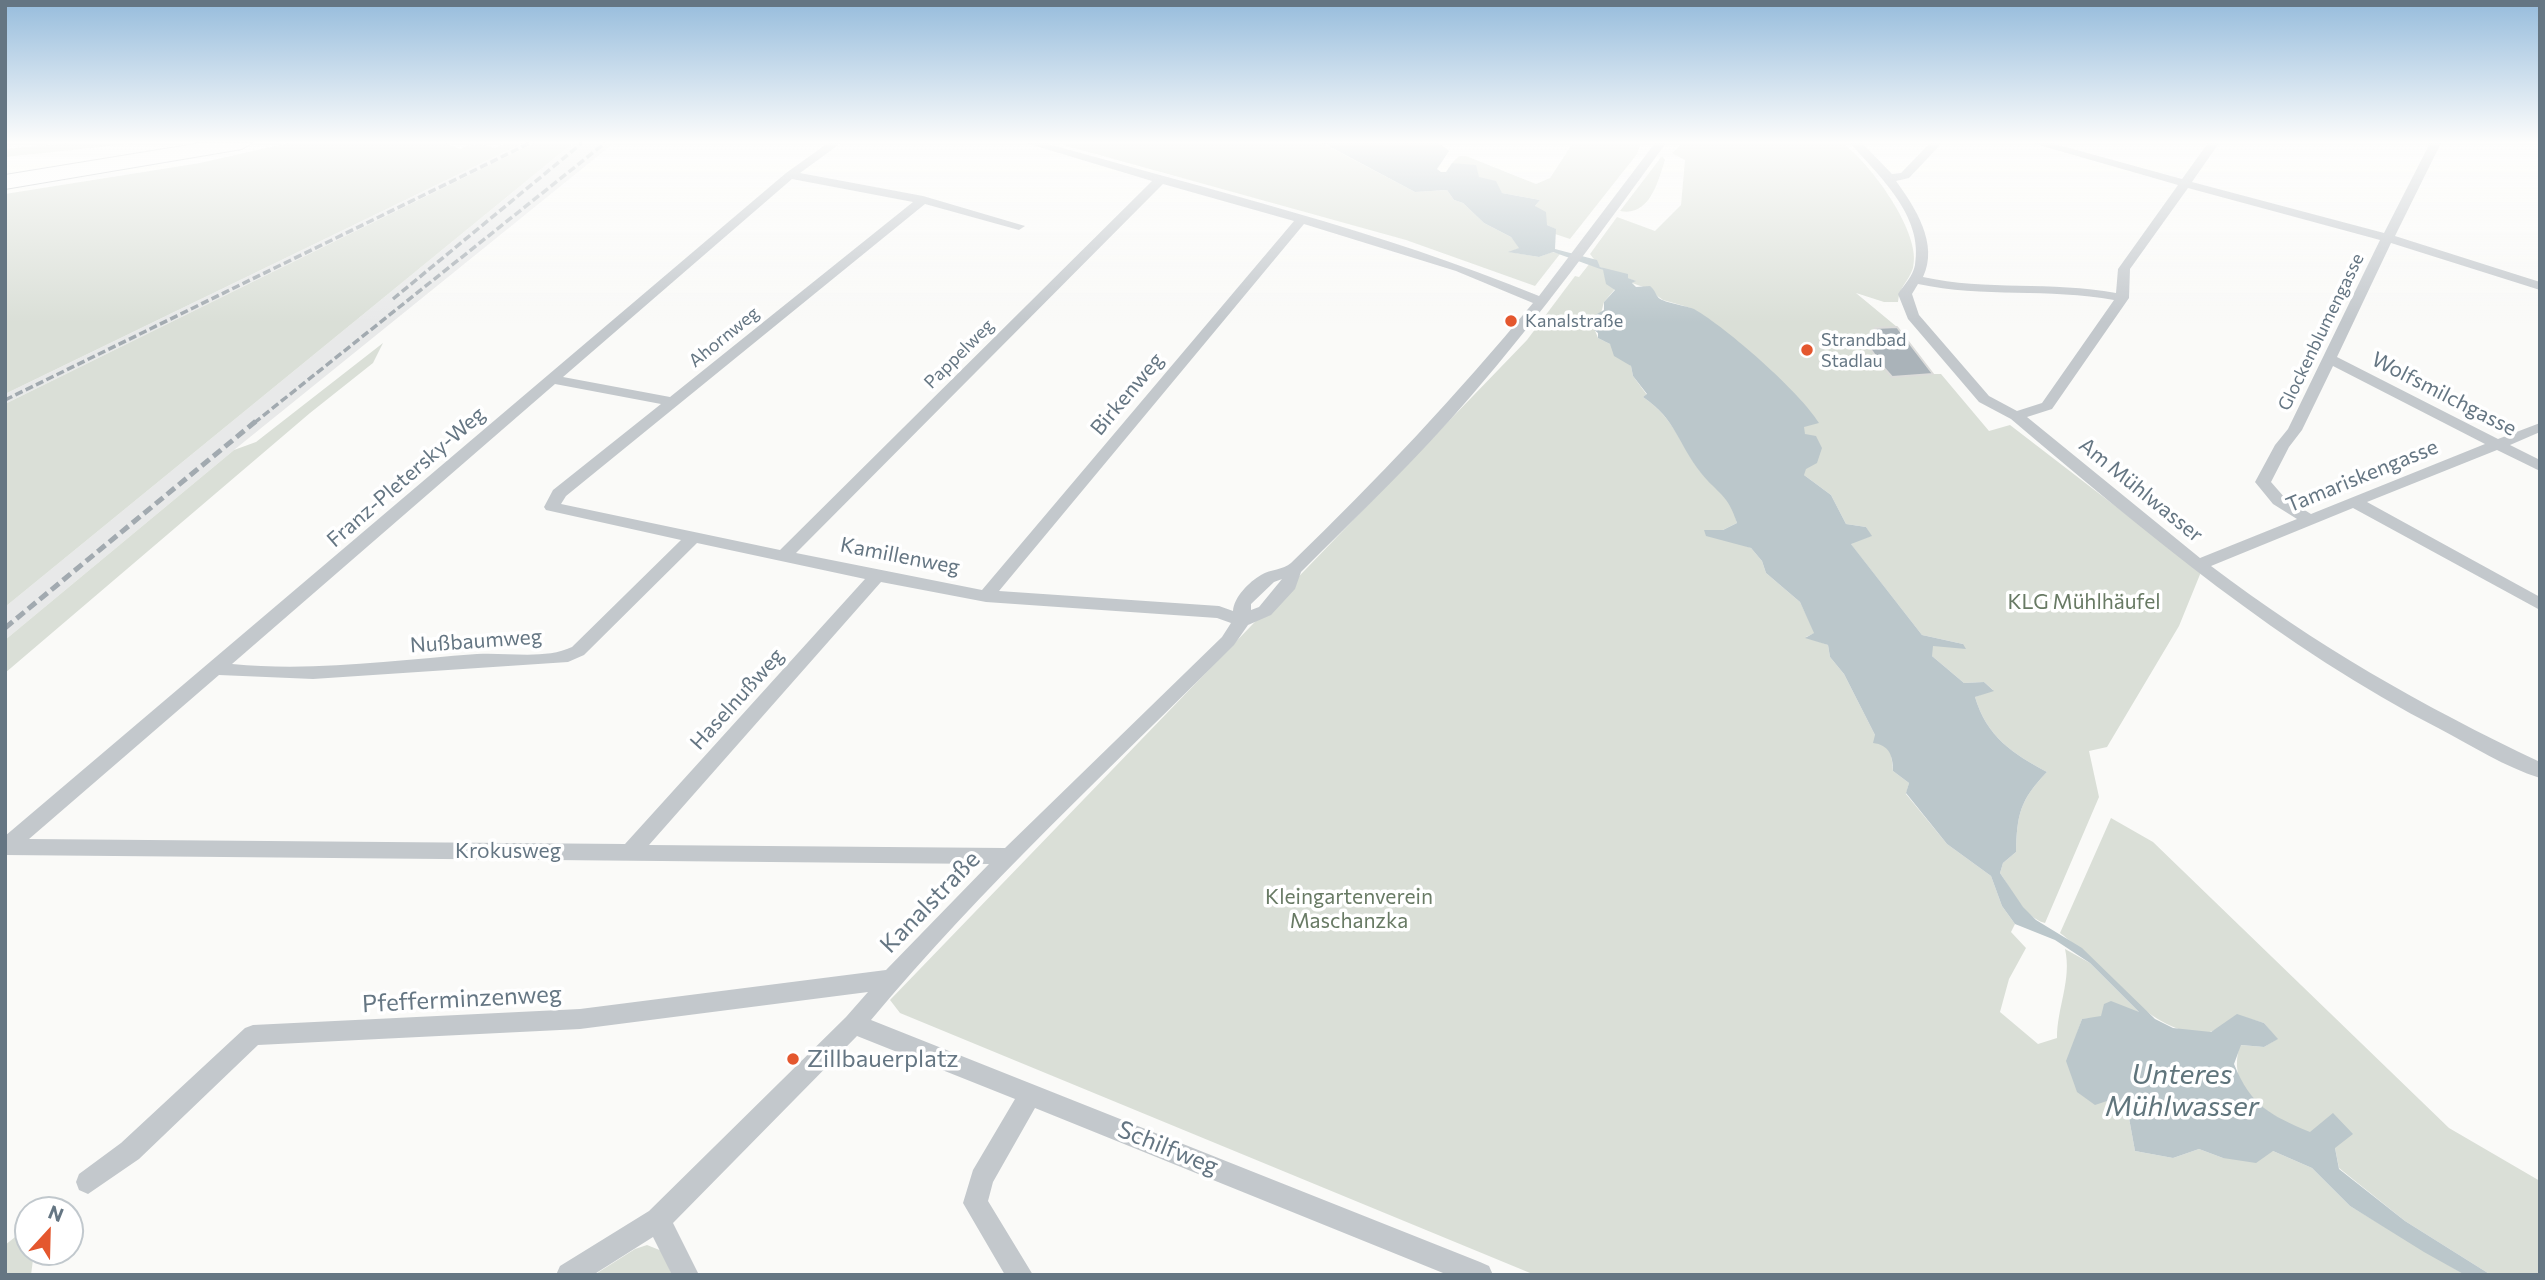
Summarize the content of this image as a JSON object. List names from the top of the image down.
{
  "streets": {
    "street": [
      "Glockenblumengasse",
      "Ahornweg",
      "Pappelweg",
      "Birkenweg",
      "Wolfsmilchgasse",
      "Tamariskengasse",
      "Franz-Pletersky-Weg",
      "Am Mühlwasser",
      "Kamillenweg",
      "Nußbaumweg",
      "Haselnußweg",
      "Krokusweg",
      "Kanalstraße",
      "Pfefferminzenweg",
      "Schilfweg"
    ]
  },
  "crossings": [
    ["Glockenblumengasse", "Wolfsmilchgasse"],
    ["Glockenblumengasse", "Tamariskengasse"],
    ["Ahornweg", "Kamillenweg"],
    ["Pappelweg", "Kamillenweg"],
    ["Birkenweg", "Kamillenweg"],
    ["Wolfsmilchgasse", "Tamariskengasse"],
    ["Tamariskengasse", "Am Mühlwasser"],
    ["Franz-Pletersky-Weg", "Nußbaumweg"],
    ["Franz-Pletersky-Weg", "Krokusweg"],
    ["Kamillenweg", "Nußbaumweg"],
    ["Kamillenweg", "Haselnußweg"],
    ["Kamillenweg", "Kanalstraße"],
    ["Haselnußweg", "Krokusweg"],
    ["Krokusweg", "Kanalstraße"],
    ["Kanalstraße", "Pfefferminzenweg"],
    ["Kanalstraße", "Schilfweg"]
  ],
  "water": ["Unteres Mühlwasser"],
  "parks": ["KLG Mühlhäufel", "Kleingartenverein Maschanzka"],
  "places": ["Kanalstraße", "Strandbad Stadlau", "Zillbauerplatz"],
  "north": "top"
}
